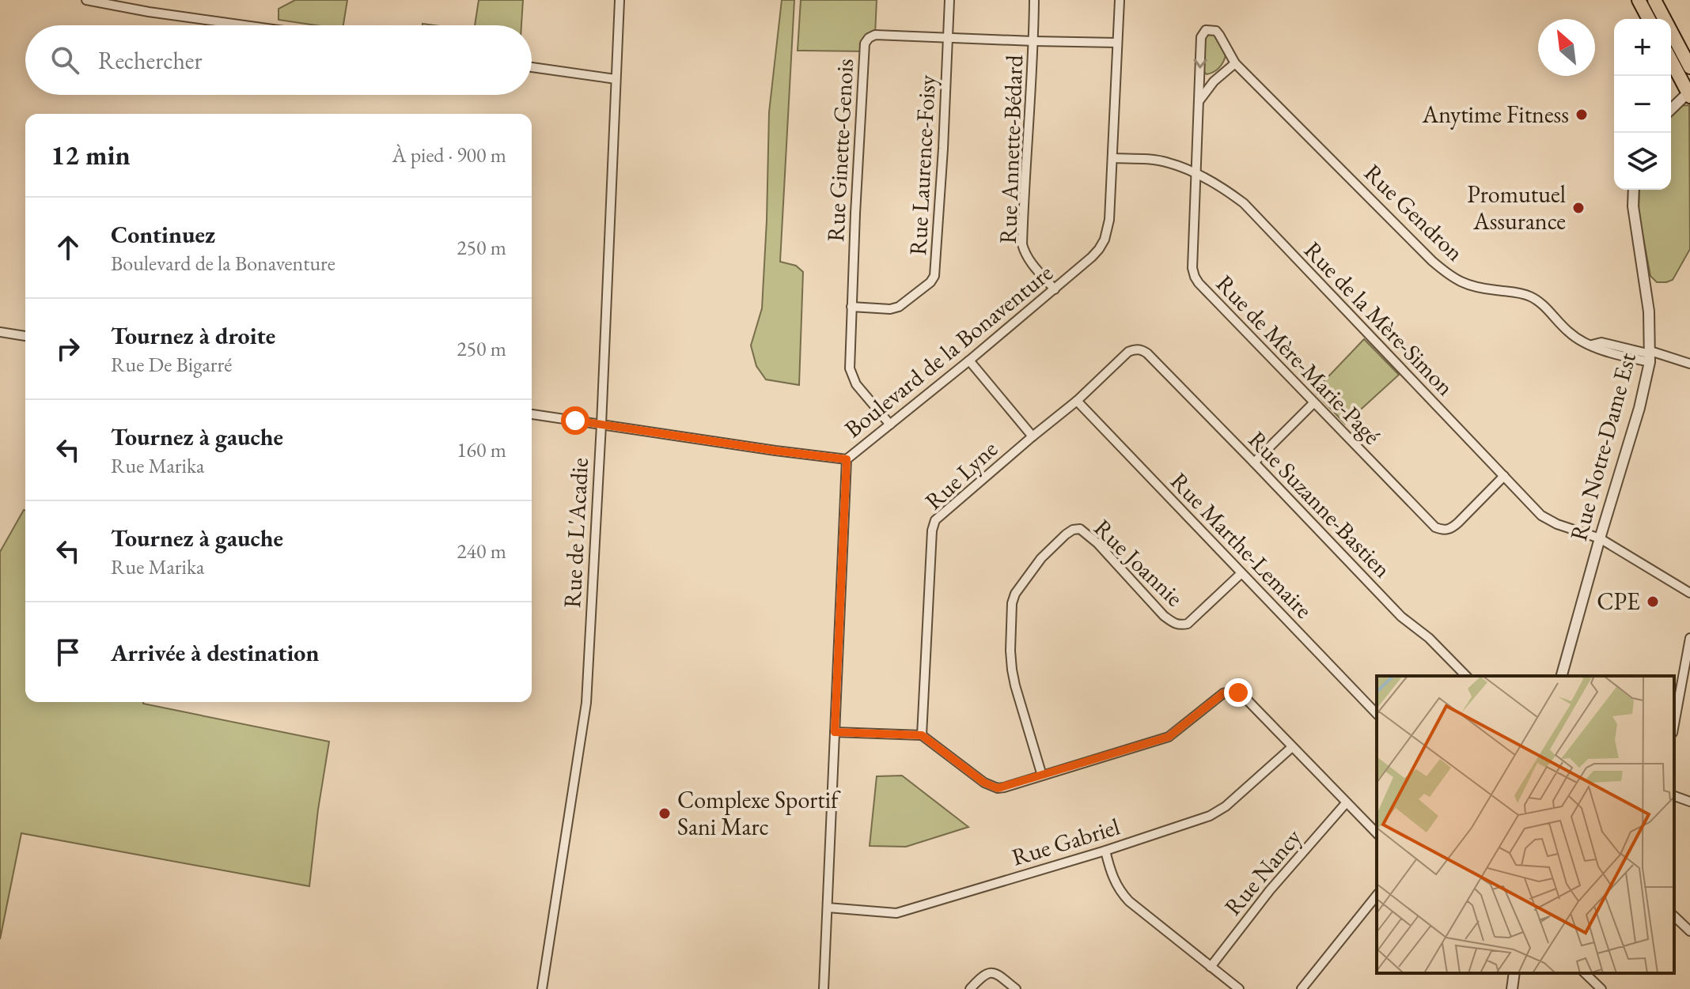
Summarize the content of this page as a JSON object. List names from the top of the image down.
{
  "streets": {
    "street": [
      "Rue Annette-Bédard",
      "Rue Ginette-Genois",
      "Rue Laurence-Foisy",
      "Rue Gendron",
      "Rue de la Mère-Simon",
      "Boulevard de la Bonaventure",
      "Rue de Mère-Marie-Pagé",
      "Rue Notre-Dame Est",
      "Rue Lyne",
      "Rue Suzanne-Bastien",
      "Rue de L'Acadie",
      "Rue Marthe-Lemaire",
      "Rue Joannie",
      "Rue Gabriel",
      "Rue Nancy"
    ]
  },
  "crossings": [
    ["Rue Annette-Bédard", "Rue Ginette-Genois"],
    ["Rue Annette-Bédard", "Boulevard de la Bonaventure"],
    ["Rue Ginette-Genois", "Rue Laurence-Foisy"],
    ["Rue Ginette-Genois", "Boulevard de la Bonaventure"],
    ["Rue Gendron", "Rue de Mère-Marie-Pagé"],
    ["Rue Gendron", "Rue Notre-Dame Est"],
    ["Rue de la Mère-Simon", "Boulevard de la Bonaventure"],
    ["Rue de la Mère-Simon", "Rue de Mère-Marie-Pagé"],
    ["Rue de la Mère-Simon", "Rue Notre-Dame Est"],
    ["Boulevard de la Bonaventure", "Rue de L'Acadie"],
    ["Rue Lyne", "Rue Suzanne-Bastien"],
    ["Rue Lyne", "Rue Marthe-Lemaire"],
    ["Rue Marthe-Lemaire", "Rue Joannie"]
  ],
  "places": [
    "Anytime Fitness",
    "Promutuel Assurance",
    "CPE",
    "Complexe Sportif Sani Marc"
  ],
  "north": "top left",
  "page": {
    "map_buttons": ["+", "−"],
    "search": "Rechercher",
    "heading": ["12 min", "À pied · 900 m"],
    "list": [
      ["Continuez", "Boulevard de la Bonaventure", "250 m"],
      ["Tournez à droite", "Rue De Bigarré", "250 m"],
      ["Tournez à gauche", "Rue Marika", "160 m"],
      ["Tournez à gauche", "Rue Marika", "240 m"],
      "Arrivée à destination"
    ]
  }
}
